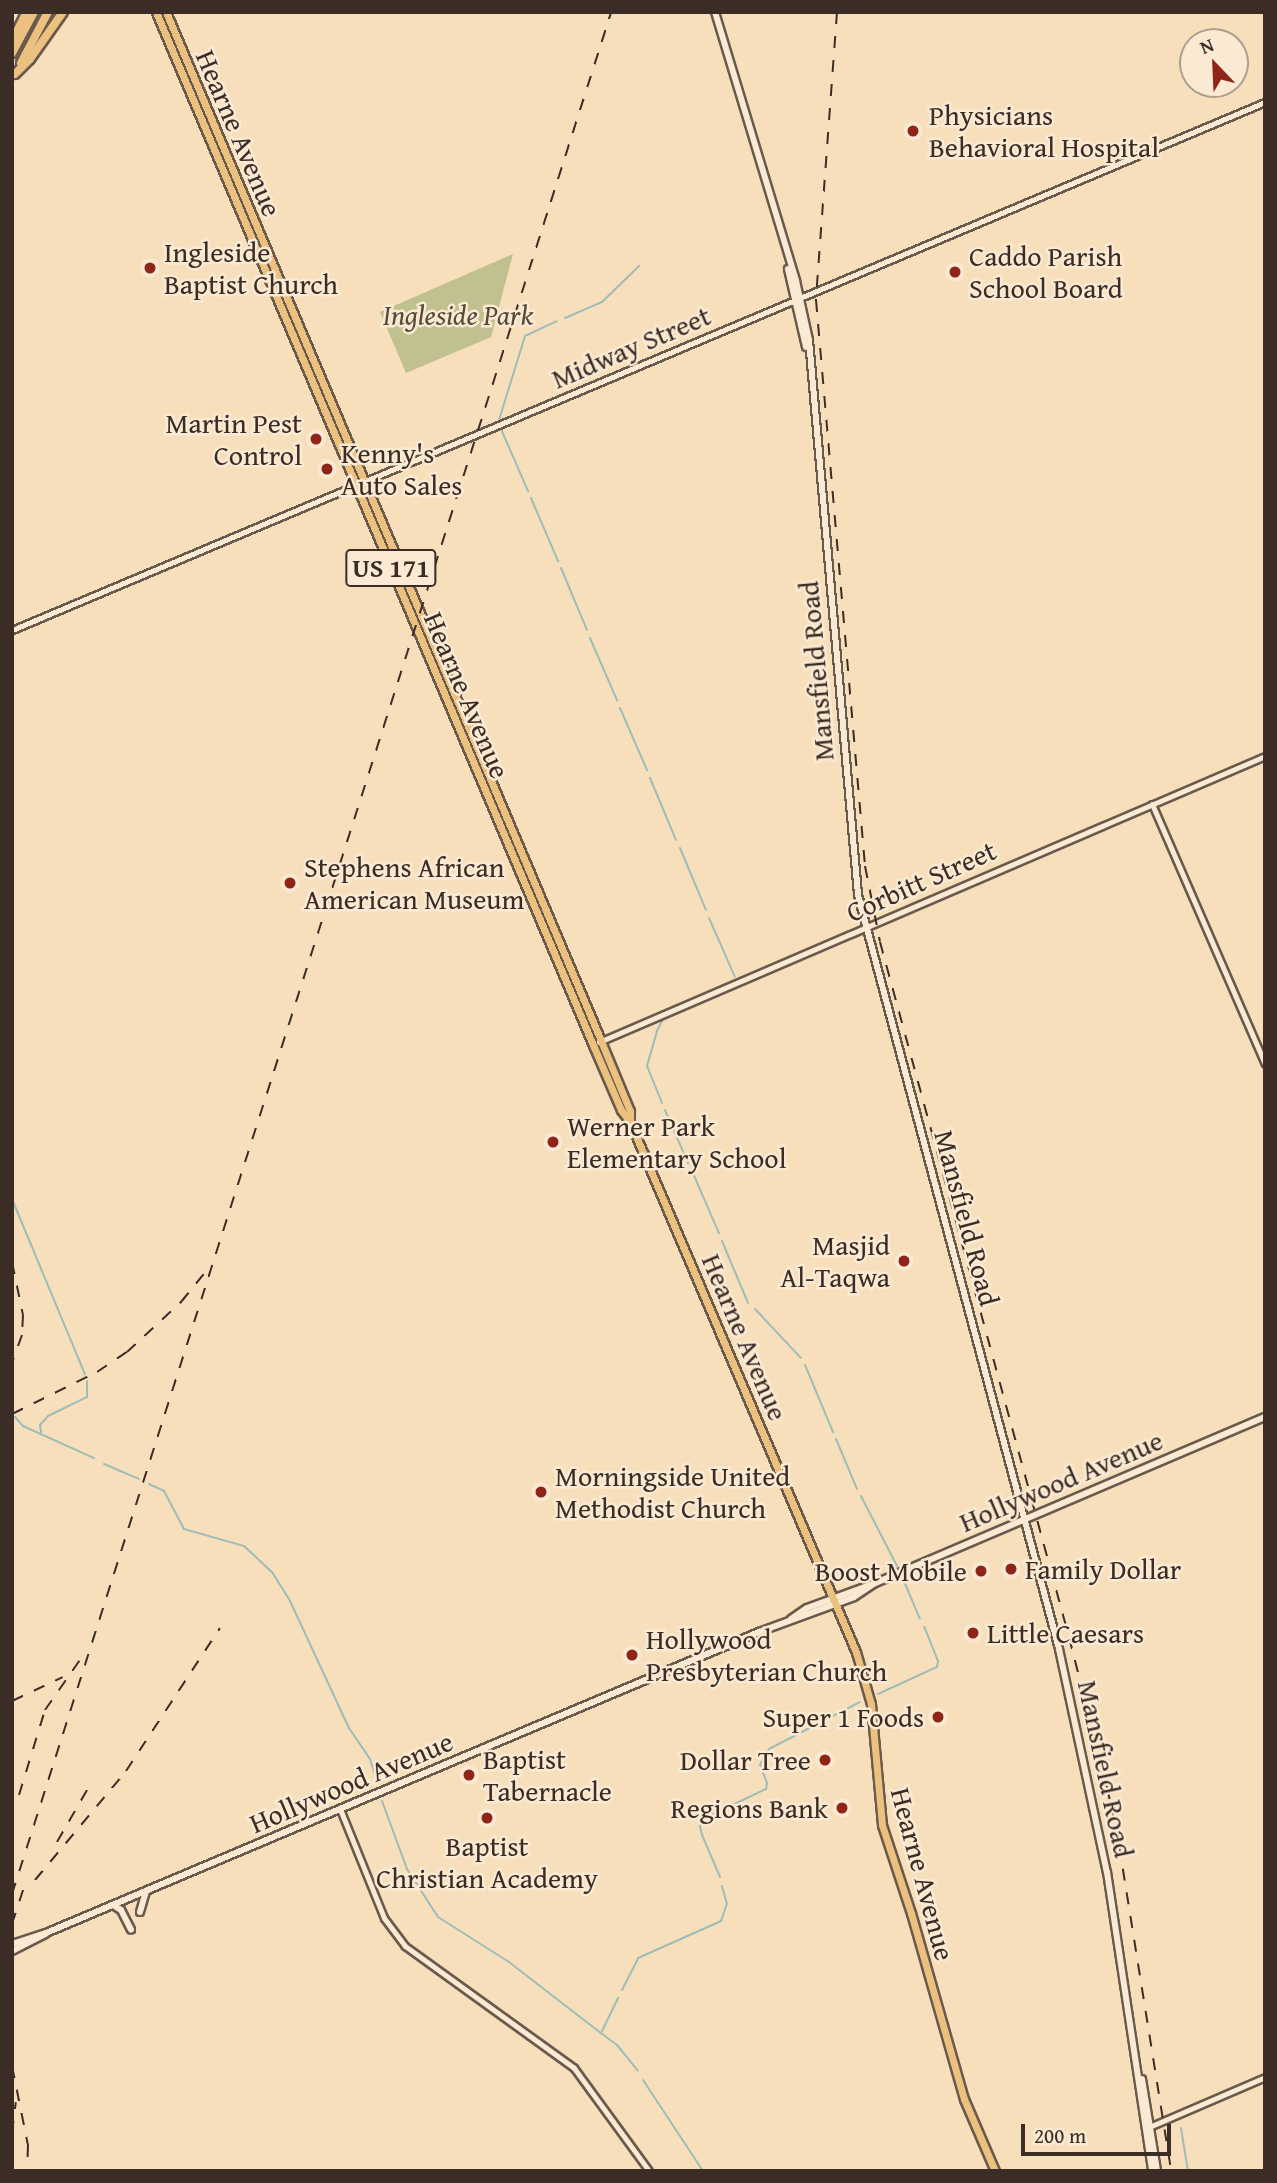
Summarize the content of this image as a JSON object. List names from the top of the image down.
{
  "streets": {
    "main road": [
      "Hearne Avenue",
      "US 171",
      "Mansfield Road",
      "Hollywood Avenue"
    ],
    "street": ["Midway Street", "Corbitt Street"]
  },
  "crossings": [
    ["Hearne Avenue", "Midway Street"],
    ["Hearne Avenue", "Corbitt Street"],
    ["Hearne Avenue", "Hollywood Avenue"],
    ["Midway Street", "Mansfield Road"],
    ["Mansfield Road", "Corbitt Street"],
    ["Mansfield Road", "Hollywood Avenue"]
  ],
  "parks": ["Ingleside Park"],
  "places": [
    "Physicians Behavioral Hospital",
    "Ingleside Baptist Church",
    "Caddo Parish School Board",
    "Martin Pest Control",
    "Kenny's Auto Sales",
    "Stephens African American Museum",
    "Werner Park Elementary School",
    "Masjid Al-Taqwa",
    "Morningside United Methodist Church",
    "Family Dollar",
    "Boost Mobile",
    "Little Caesars",
    "Hollywood Presbyterian Church",
    "Super 1 Foods",
    "Dollar Tree",
    "Baptist Tabernacle",
    "Regions Bank",
    "Baptist Christian Academy"
  ],
  "scale_bar": "200 m",
  "north": "top left"
}
